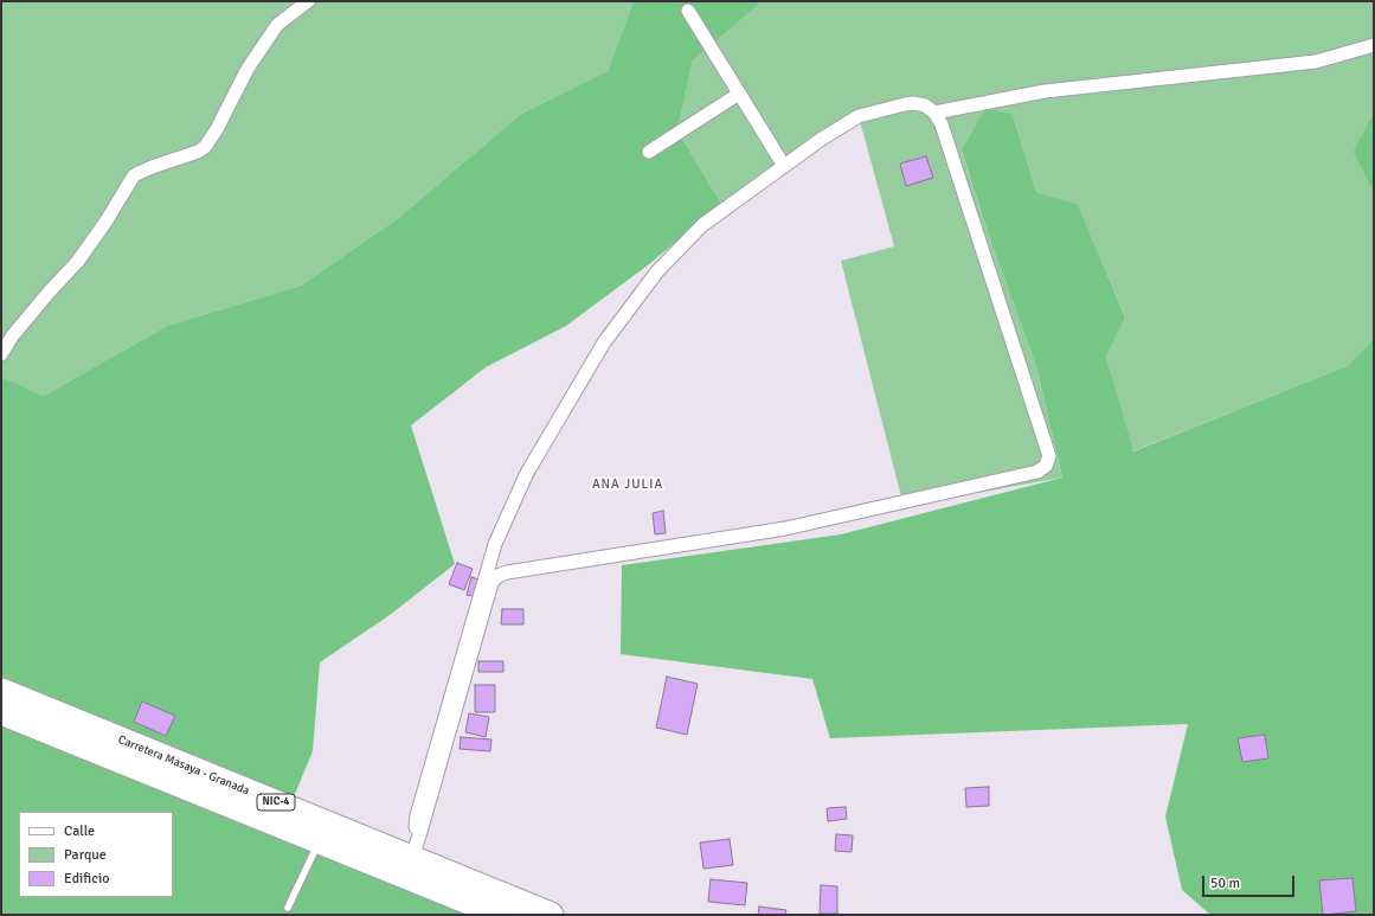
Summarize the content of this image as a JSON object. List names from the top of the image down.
{
  "streets": {
    "highway": ["Carretera Masaya - Granada", "NIC-4"]
  },
  "districts": ["ANA JULIA"],
  "legend": ["Calle", "Parque", "Edificio"],
  "scale_bar": "50 m"
}
